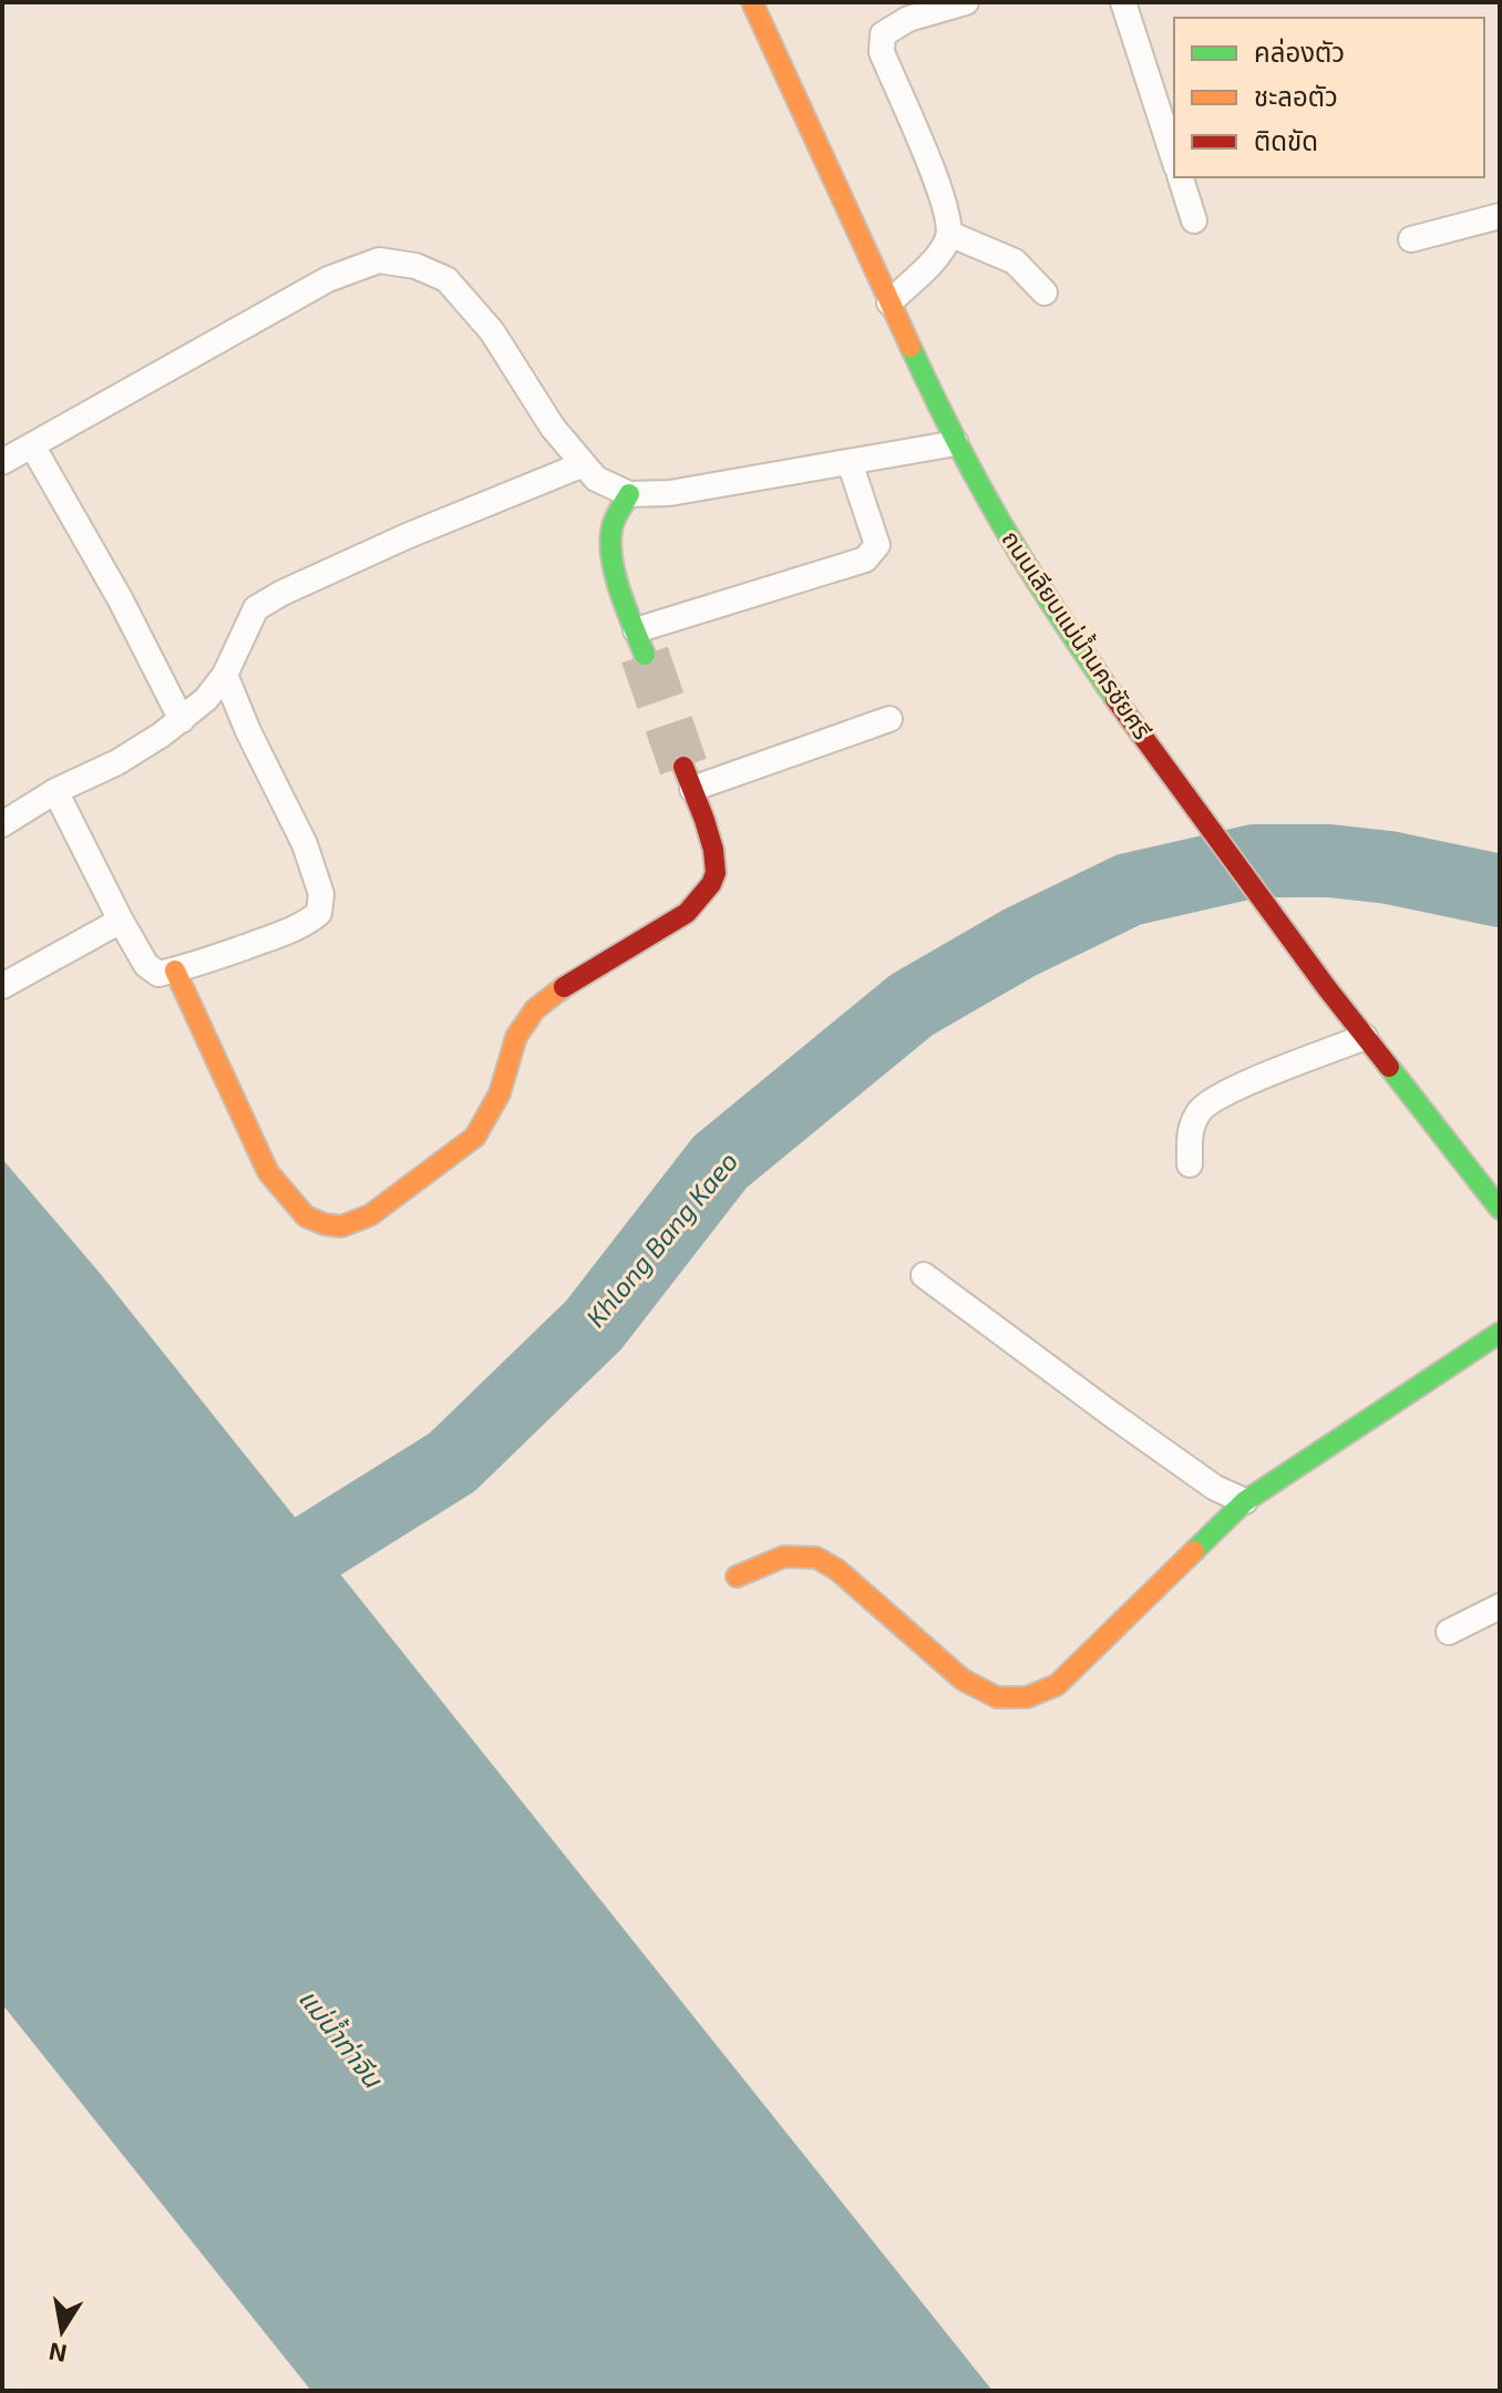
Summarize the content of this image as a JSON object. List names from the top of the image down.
{
  "streets": {
    "street": ["ถนนเลียบแม่น้ำนครชัยศรี"]
  },
  "water": ["Khlong Bang Kaeo", "แม่น้ำท่าจีน"],
  "legend": ["คล่องตัว", "ชะลอตัว", "ติดขัด"],
  "north": "bottom"
}
